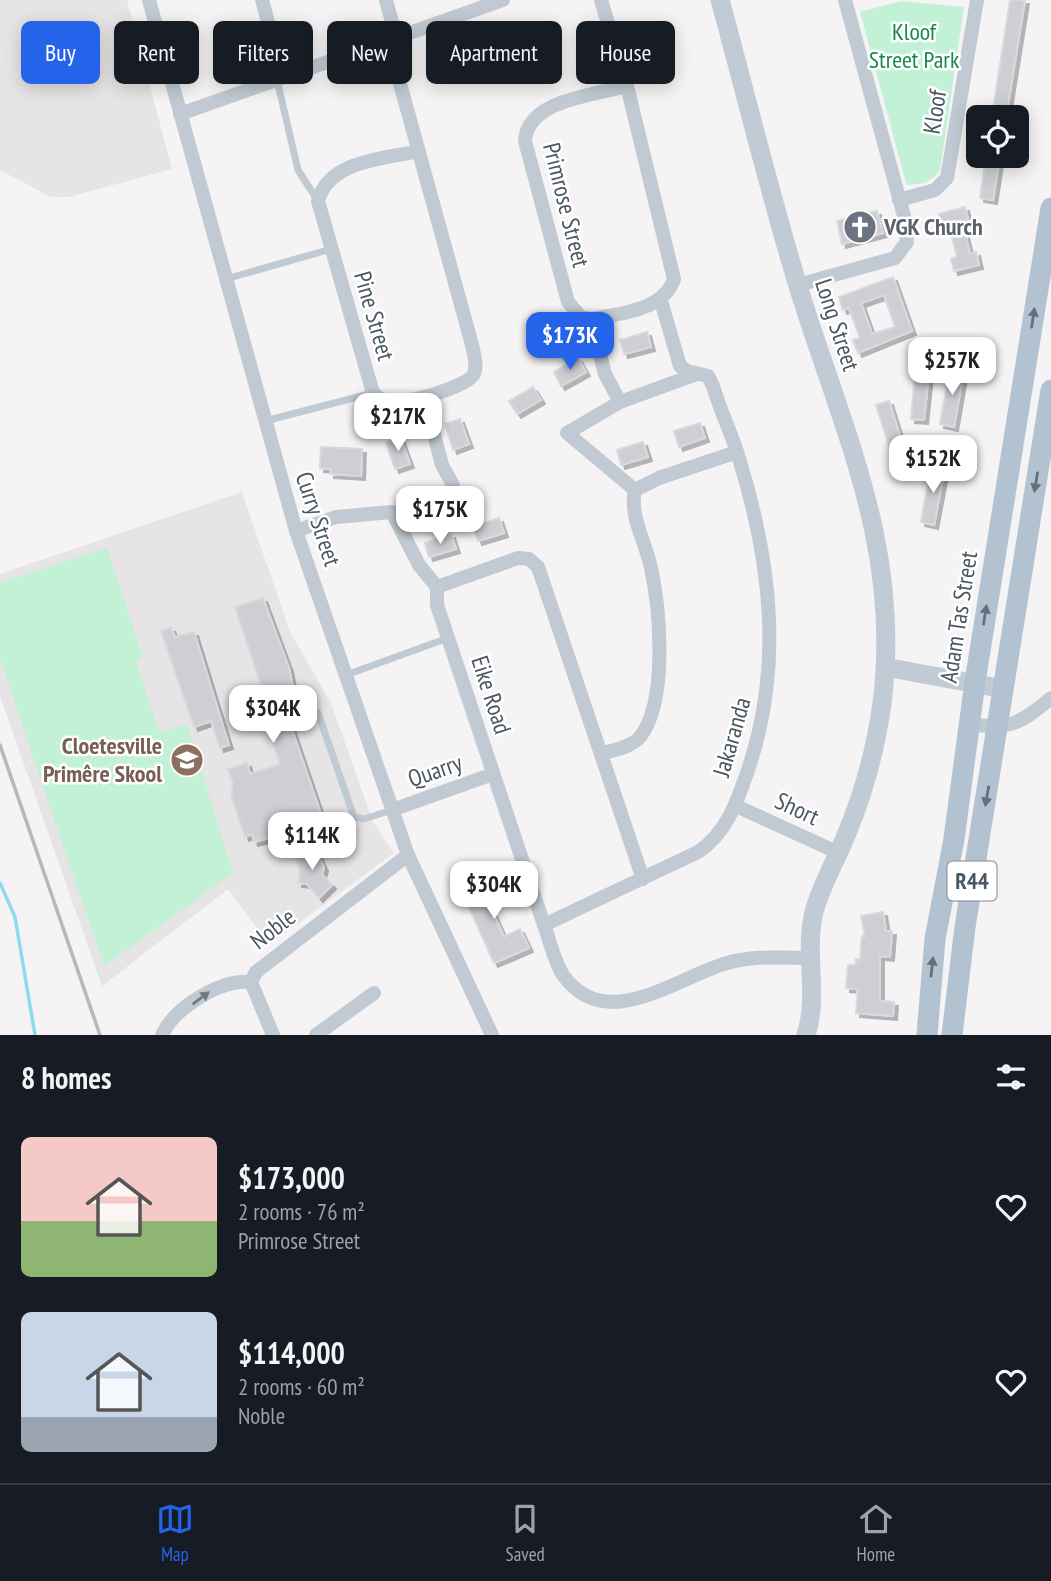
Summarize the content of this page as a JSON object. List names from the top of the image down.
{
  "streets": {
    "main road": ["Adam Tas Street", "R44"],
    "street": [
      "Kloof",
      "Primrose Street",
      "Pine Street",
      "Long Street",
      "Curry Street",
      "Eike Road",
      "Jakaranda",
      "Quarry",
      "Short",
      "Noble"
    ]
  },
  "crossings": [
    ["Kloof", "Long Street"],
    ["Long Street", "Eike Road"],
    ["Long Street", "Short"],
    ["Curry Street", "Quarry"],
    ["Curry Street", "Noble"],
    ["Eike Road", "Jakaranda"],
    ["Eike Road", "Quarry"],
    ["Jakaranda", "Short"]
  ],
  "parks": ["Kloof Street Park"],
  "places": {
    "church": ["VGK Church"],
    "school or university": ["Cloetesville Primêre Skool"]
  },
  "page": {
    "chip": [
      "Buy",
      "Rent",
      "Filters",
      "New",
      "Apartment",
      "House"
    ],
    "price": [
      "$173K",
      "$257K",
      "$217K",
      "$152K",
      "$175K",
      "$304K",
      "$114K",
      "$304K"
    ],
    "heading": "8 homes",
    "list": [
      {
        "name": "$173,000",
        "note": "2 rooms · 76 m² · Primrose Street"
      },
      {
        "name": "$114,000",
        "note": "2 rooms · 60 m² · Noble"
      }
    ],
    "tabs": ["Map", "Saved", "Home"]
  }
}
